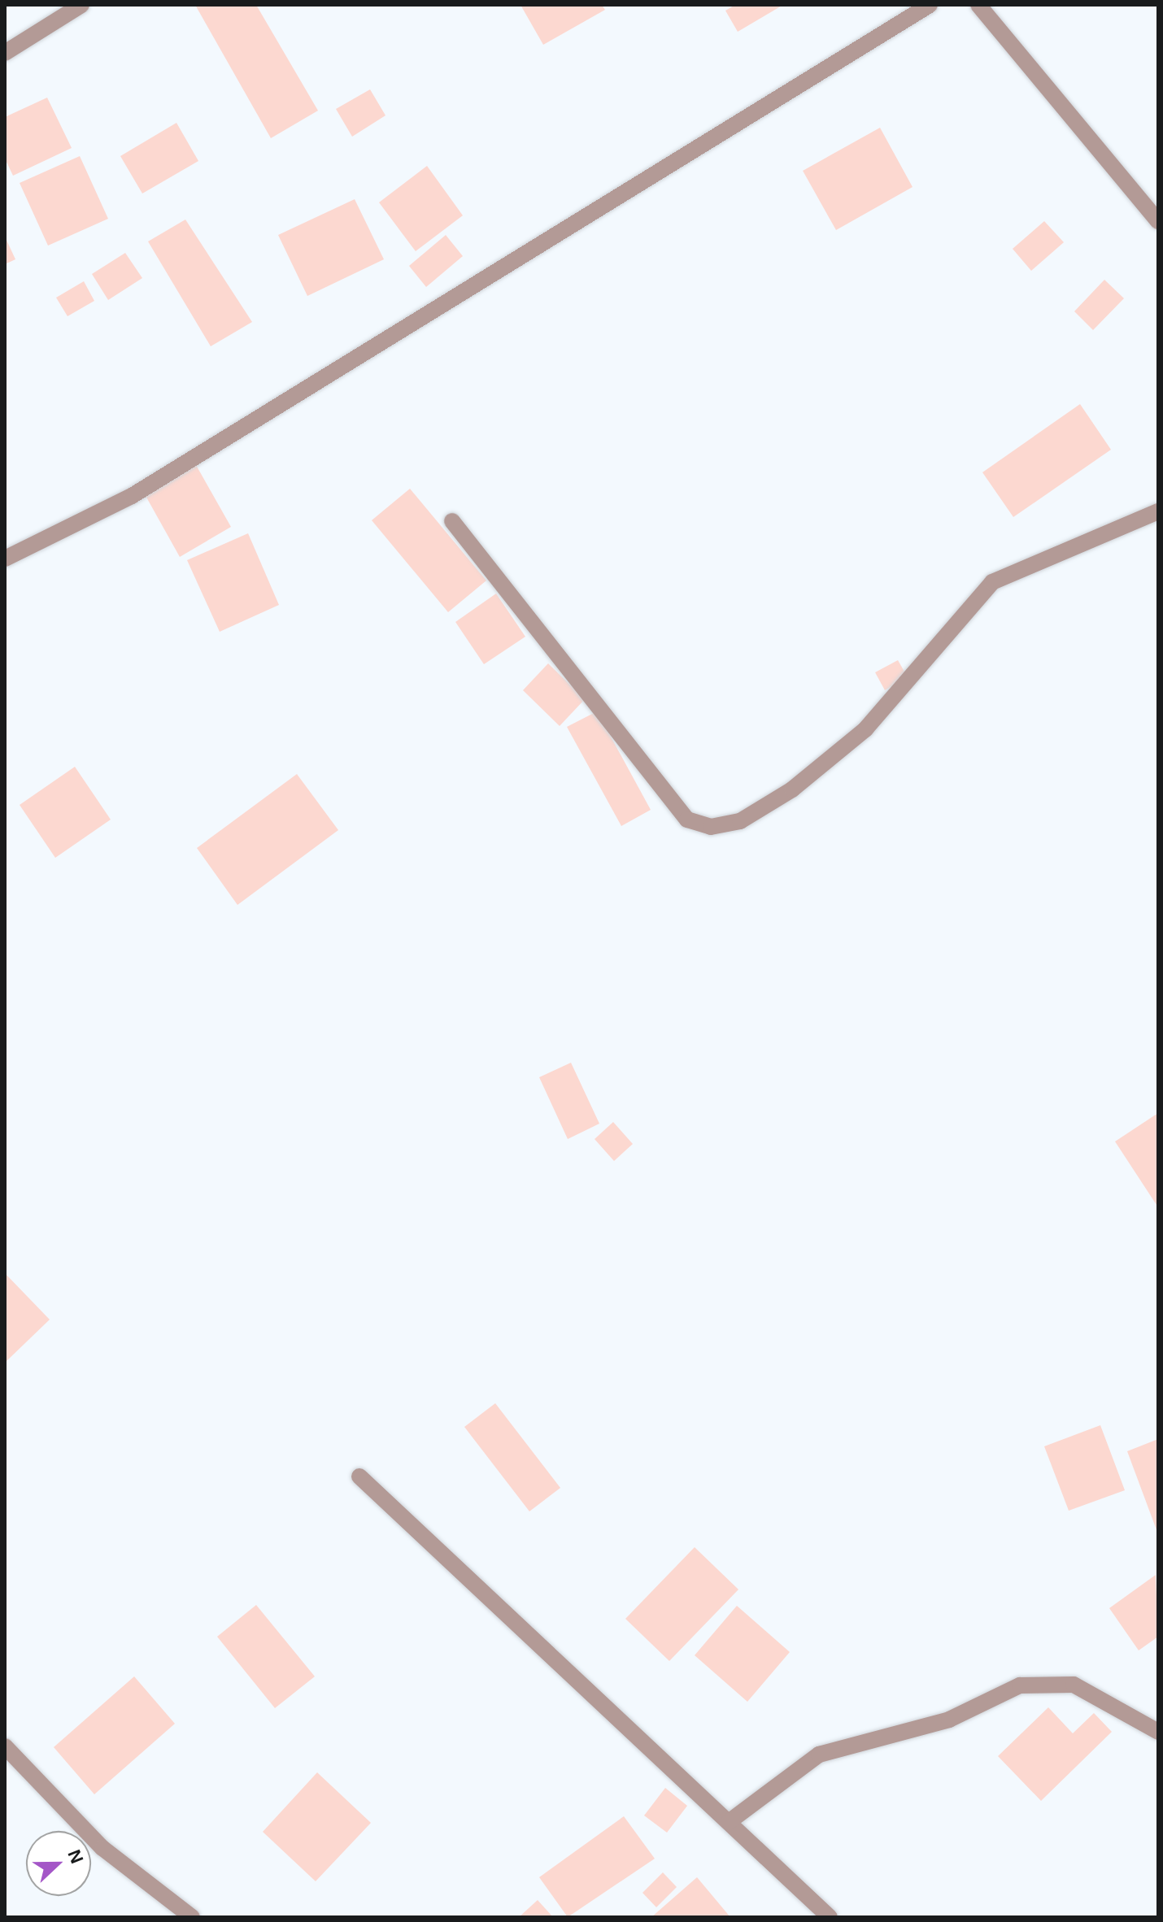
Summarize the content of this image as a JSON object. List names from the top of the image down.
{
  "north": "right"
}
